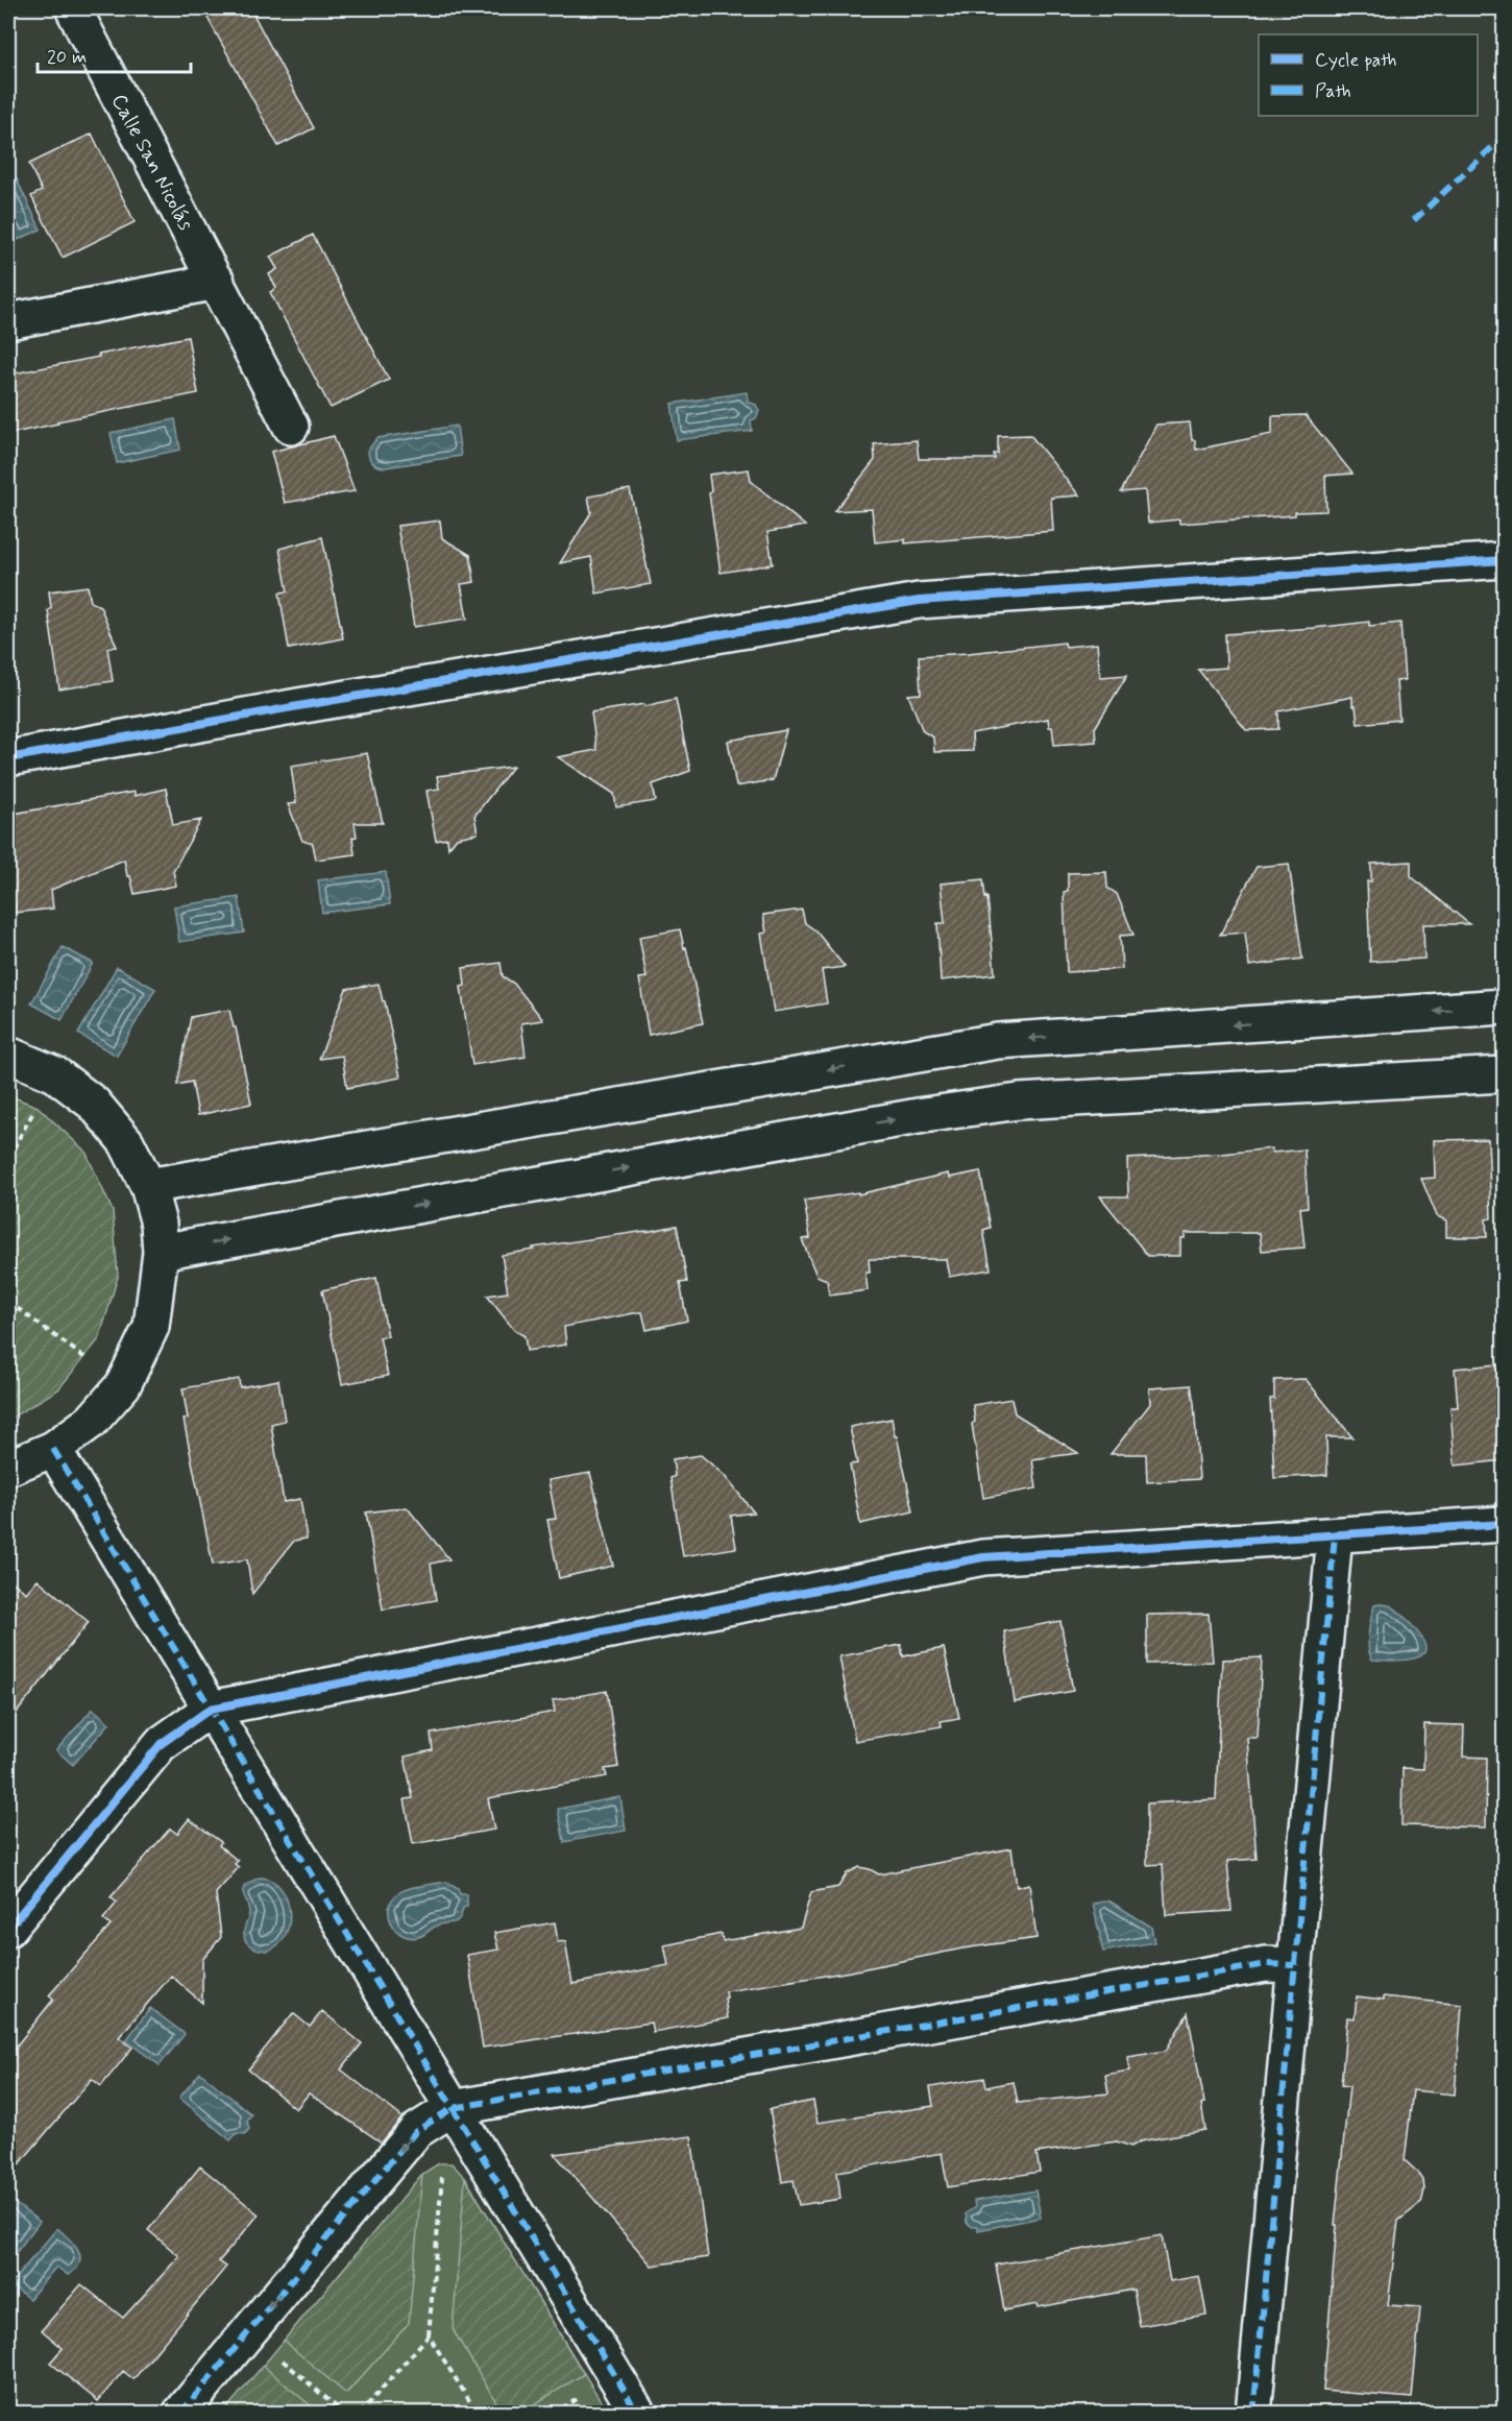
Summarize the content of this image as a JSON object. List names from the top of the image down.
{
  "streets": {
    "street": ["Calle San Nicolás"]
  },
  "legend": ["Cycle path", "Path"],
  "scale_bar": "20 m"
}
